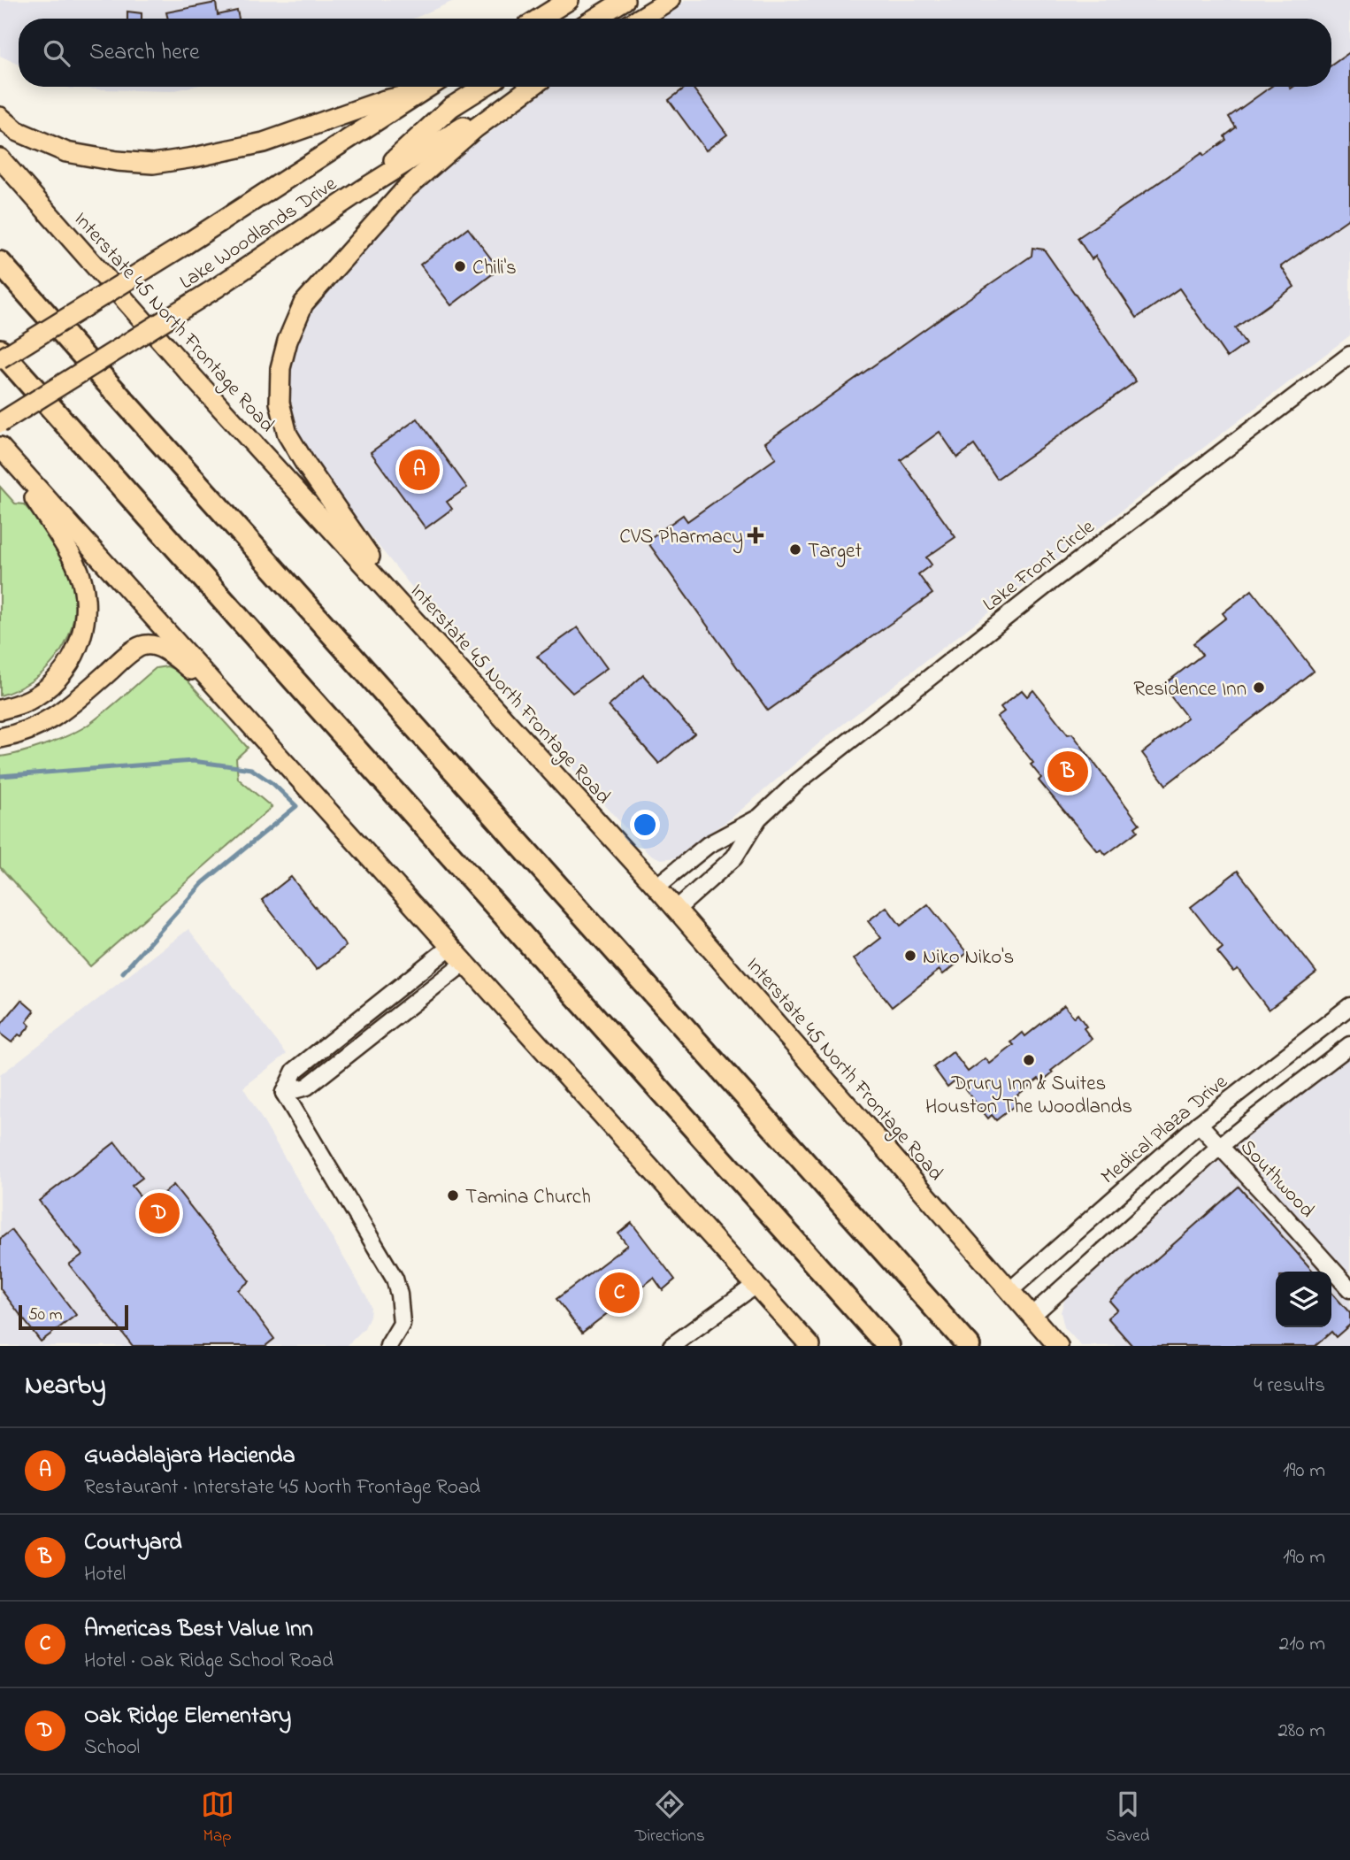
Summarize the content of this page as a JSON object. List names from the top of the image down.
{
  "streets": {
    "main road": ["Lake Woodlands Drive", "Interstate 45 North Frontage Road"],
    "street": ["Lake Front Circle", "Medical Plaza Drive", "Southwood"]
  },
  "crossings": [
    ["Interstate 45 North Frontage Road", "Lake Front Circle"],
    ["Interstate 45 North Frontage Road", "Medical Plaza Drive"],
    ["Medical Plaza Drive", "Southwood"]
  ],
  "places": {
    "other": [
      "Chili's",
      "Target",
      "Residence Inn",
      "Niko Niko's",
      "Drury Inn & Suites Houston The Woodlands",
      "Tamina Church"
    ],
    "health": ["CVS Pharmacy"]
  },
  "scale_bar": "50 m",
  "page": {
    "search": "Search here",
    "pins": [
      "A",
      "B",
      "D",
      "C"
    ],
    "scale": "50 m",
    "heading": ["Nearby", "4 results"],
    "list": [
      {
        "mark": "A",
        "name": "Guadalajara Hacienda",
        "note": "Restaurant · Interstate 45 North Frontage Road",
        "value": "190 m"
      },
      {
        "mark": "B",
        "name": "Courtyard",
        "note": "Hotel",
        "value": "190 m"
      },
      {
        "mark": "C",
        "name": "Americas Best Value Inn",
        "note": "Hotel · Oak Ridge School Road",
        "value": "210 m"
      },
      {
        "mark": "D",
        "name": "Oak Ridge Elementary",
        "note": "School",
        "value": "280 m"
      }
    ],
    "nav": ["Map", "Directions", "Saved"]
  }
}
